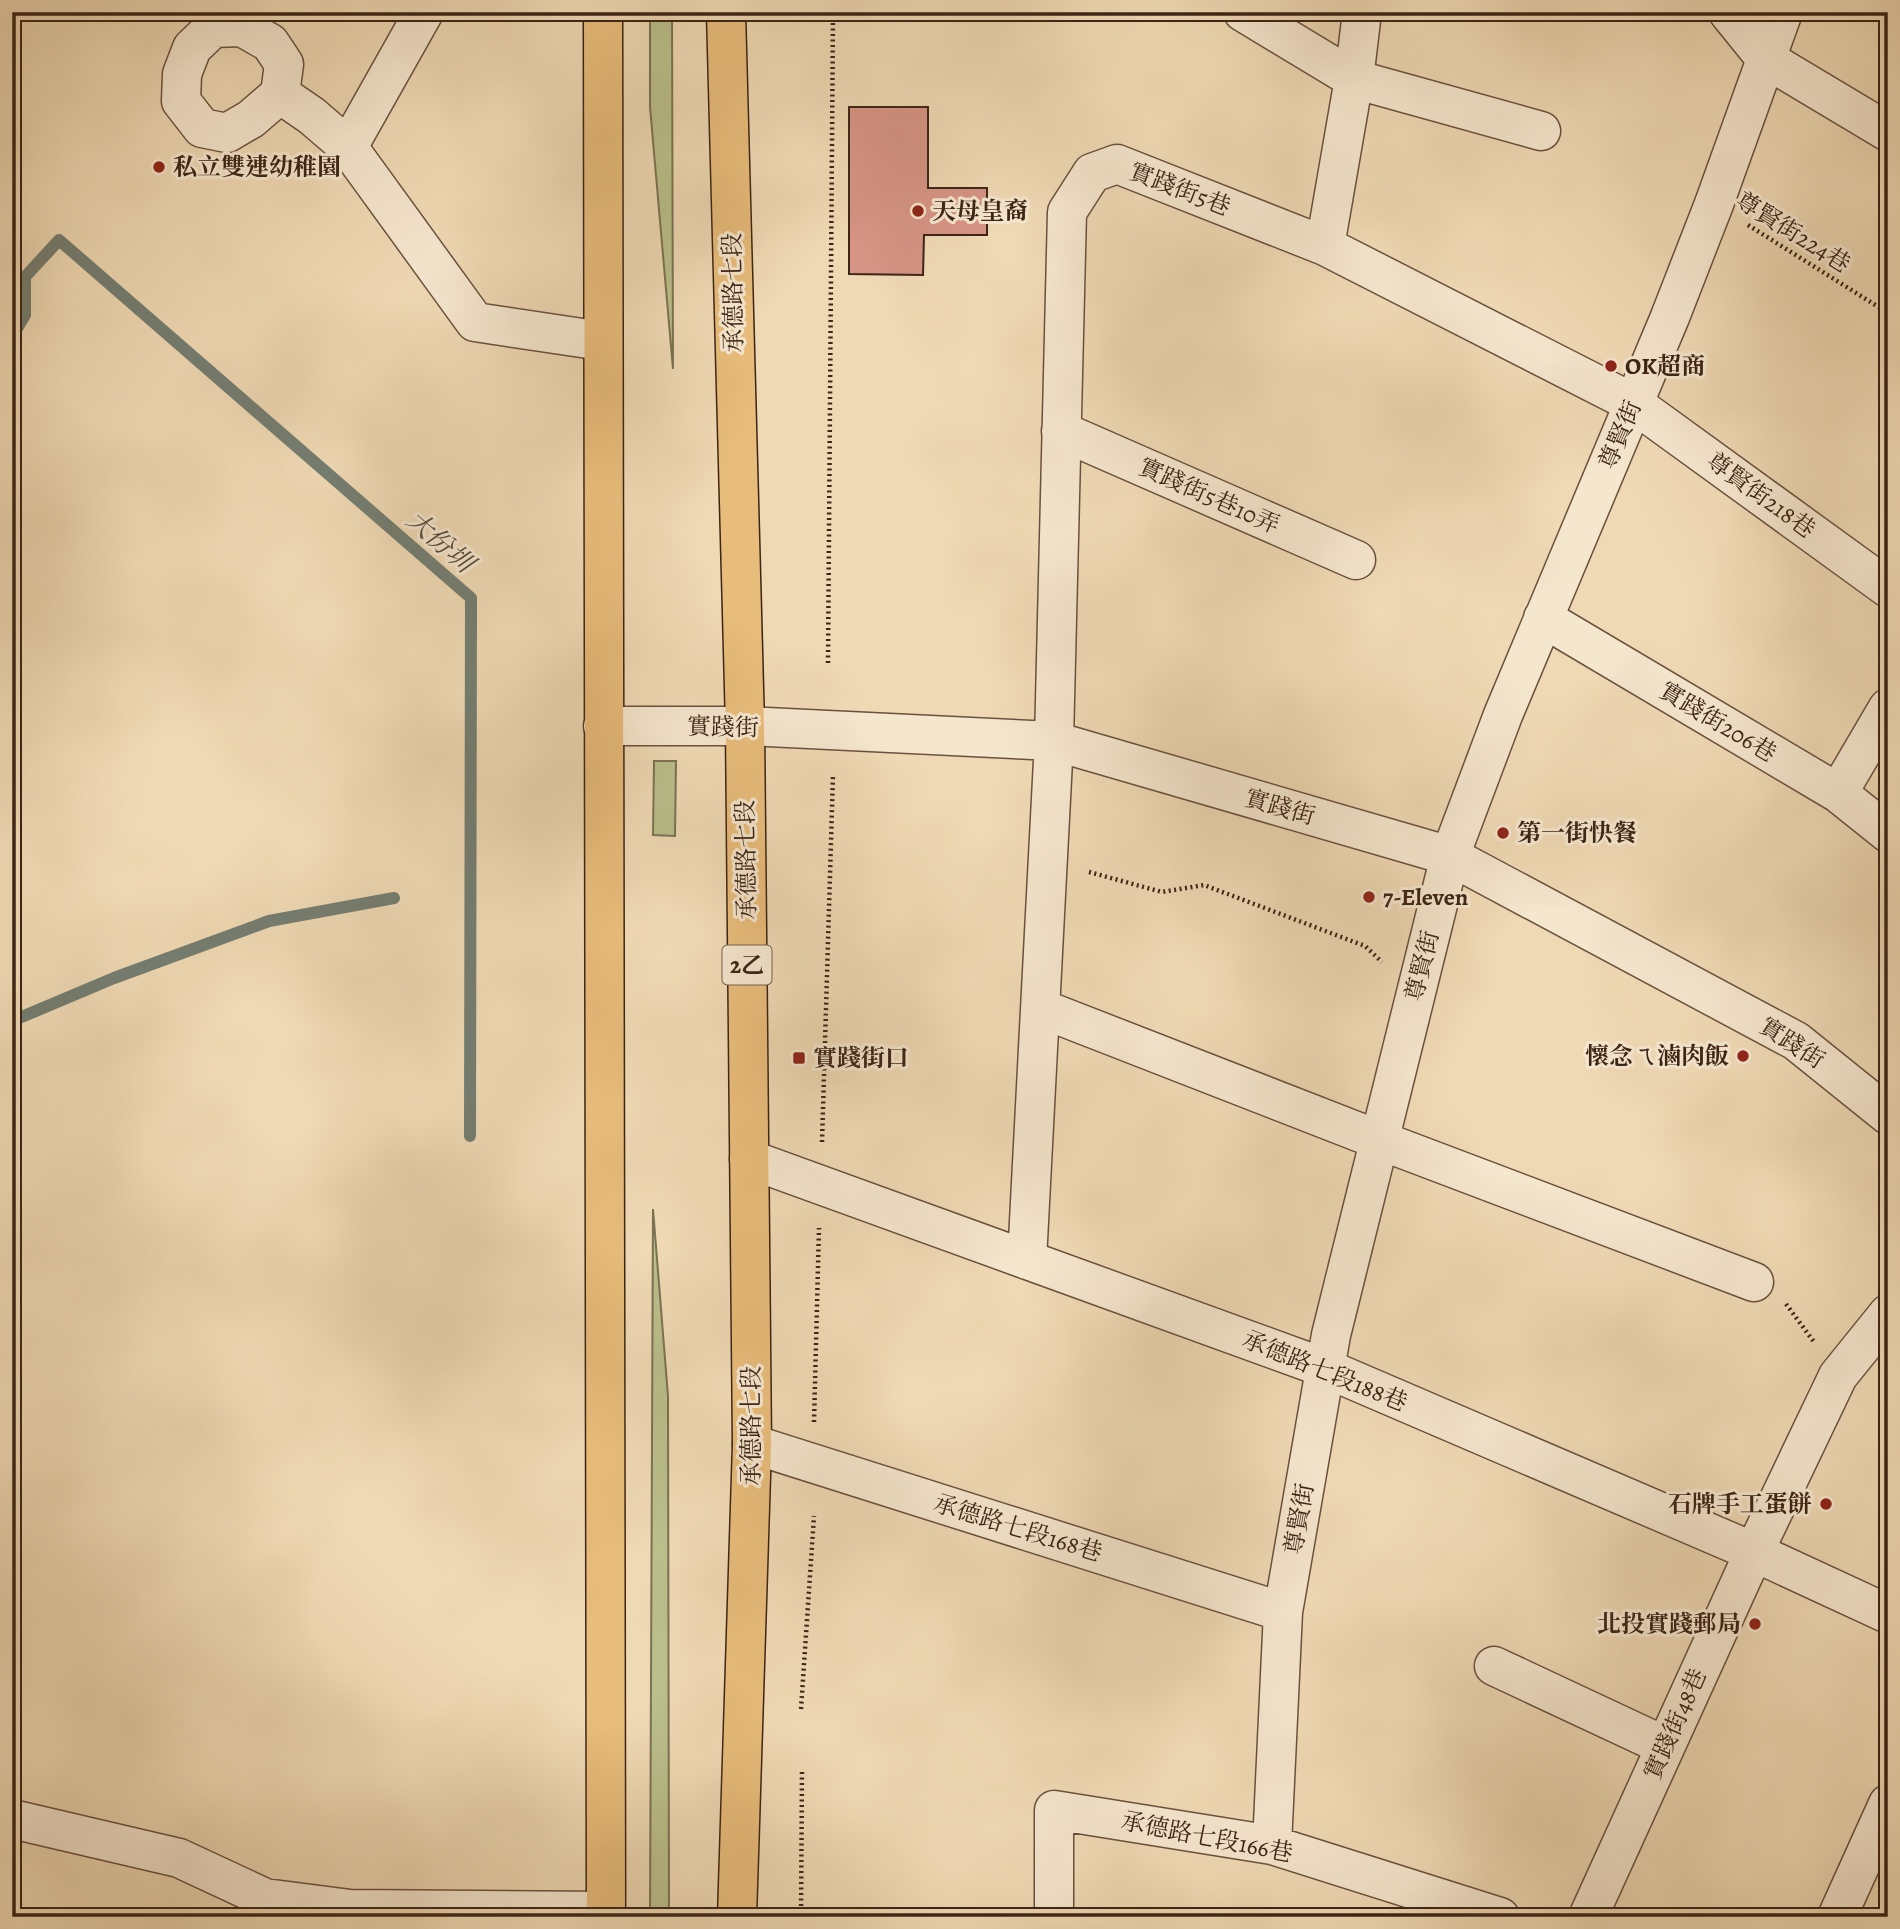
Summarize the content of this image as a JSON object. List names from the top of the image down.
{
  "streets": {
    "main road": ["承德路七段", "2乙"],
    "street": [
      "實踐街5巷",
      "尊賢街",
      "尊賢街218巷",
      "實踐街5巷10弄",
      "實踐街206巷",
      "實踐街",
      "承德路七段188巷",
      "承德路七段168巷",
      "實踐街48巷",
      "承德路七段166巷"
    ],
    "path": ["尊賢街224巷"]
  },
  "crossings": [
    ["實踐街5巷", "尊賢街"],
    ["實踐街5巷", "尊賢街218巷"],
    ["實踐街5巷", "實踐街5巷10弄"],
    ["實踐街5巷", "實踐街"],
    ["實踐街5巷", "承德路七段188巷"],
    ["尊賢街224巷", "尊賢街"],
    ["承德路七段", "實踐街"],
    ["承德路七段", "承德路七段188巷"],
    ["承德路七段", "承德路七段168巷"],
    ["尊賢街", "尊賢街218巷"],
    ["尊賢街", "實踐街206巷"],
    ["尊賢街", "實踐街"],
    ["尊賢街", "承德路七段188巷"],
    ["尊賢街", "承德路七段168巷"],
    ["尊賢街", "承德路七段166巷"],
    ["承德路七段188巷", "實踐街48巷"]
  ],
  "water": ["大份圳"],
  "places": {
    "other": [
      "私立雙連幼稚園",
      "天母皇裔",
      "OK超商",
      "第一街快餐",
      "7-Eleven",
      "懷念ㄟ滷肉飯",
      "石牌手工蛋餅",
      "北投實踐郵局"
    ],
    "transit": ["實踐街口"]
  }
}
